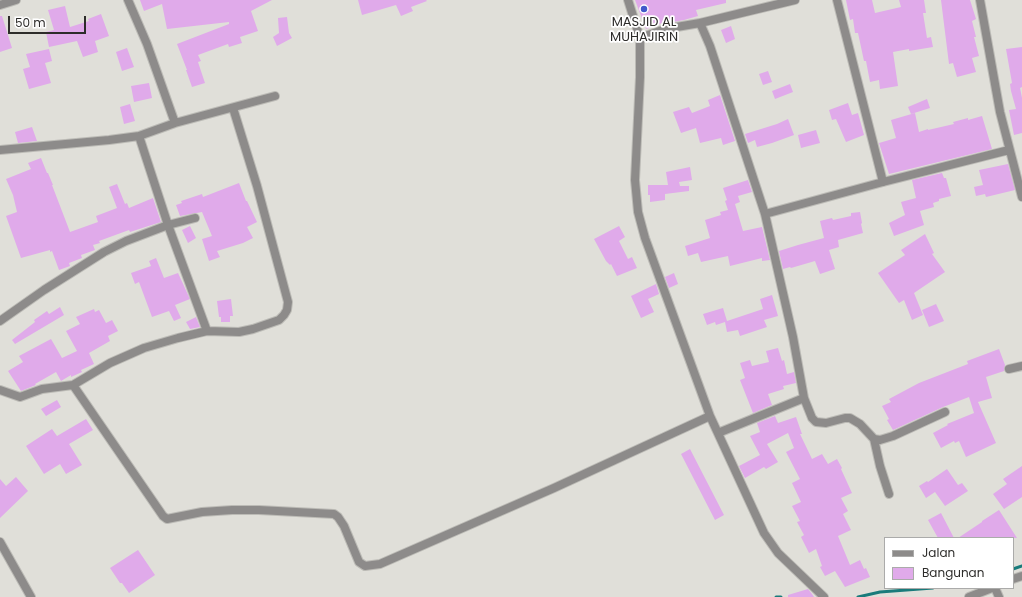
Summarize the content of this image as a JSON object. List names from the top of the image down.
{
  "places": ["MASJID AL MUHAJIRIN"],
  "legend": ["Jalan", "Bangunan"],
  "scale_bar": "50 m"
}
